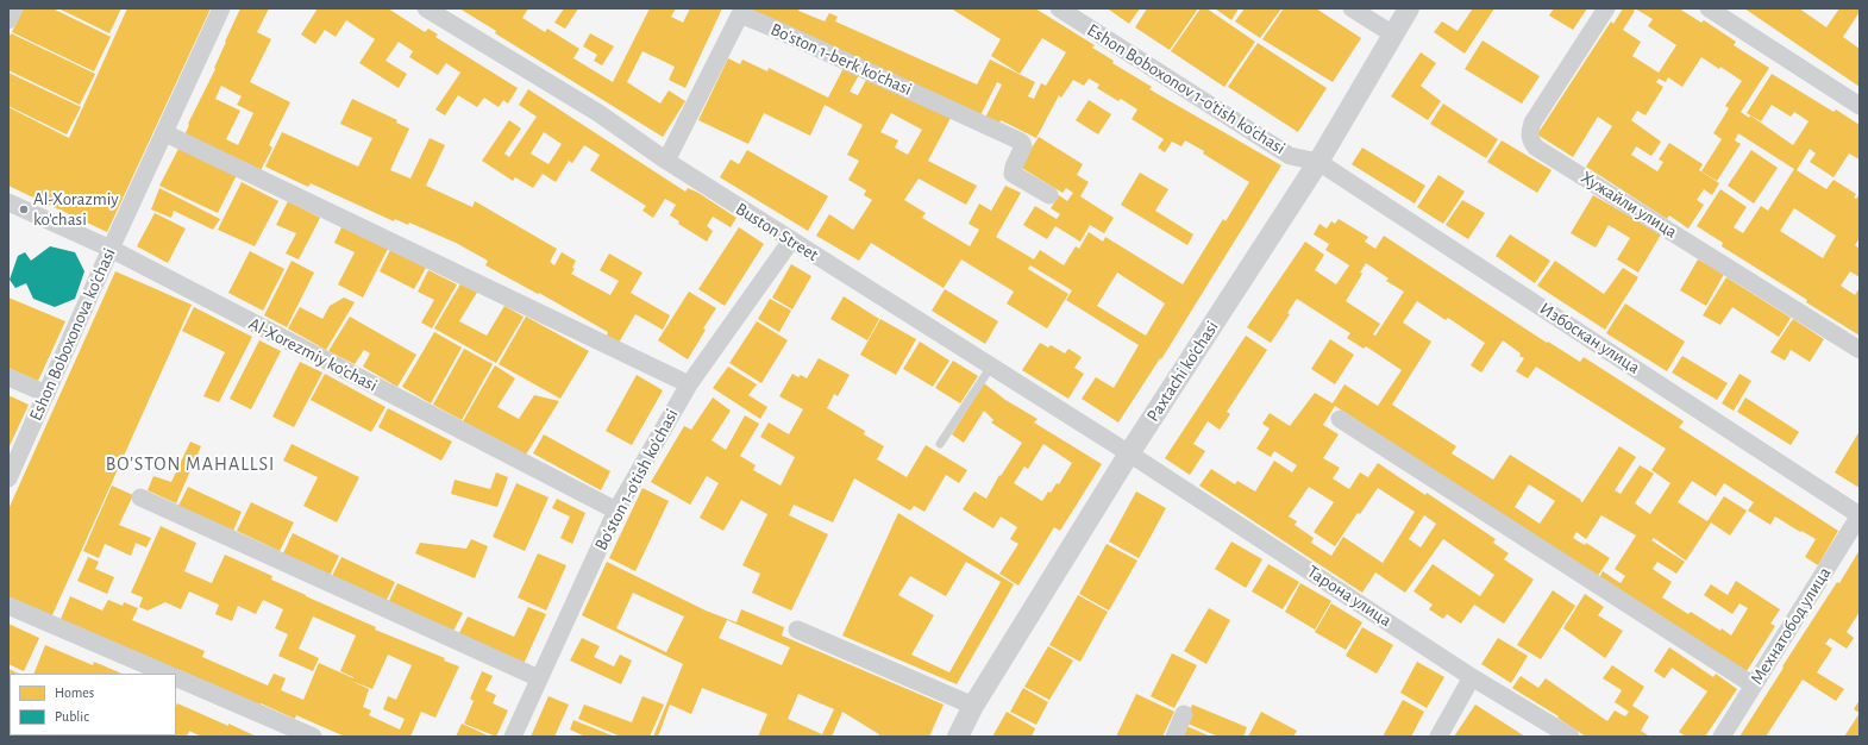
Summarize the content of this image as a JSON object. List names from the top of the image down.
{
  "streets": {
    "street": [
      "Bo'ston 1-berk ko'chasi",
      "Eshon Boboxonov 1-o'tish ko'chasi",
      "Хужайли улица",
      "Buston Street",
      "Eshon Boboxonova ko'chasi",
      "Избоскан улица",
      "Al-Xorezmiy ko'chasi",
      "Paxtachi ko'chasi",
      "Bo'ston 1-o'tish ko'chasi",
      "Тарона улица",
      "Мехнатобод улица"
    ]
  },
  "crossings": [
    ["Bo'ston 1-berk ko'chasi", "Buston Street"],
    ["Eshon Boboxonov 1-o'tish ko'chasi", "Избоскан улица"],
    ["Eshon Boboxonov 1-o'tish ko'chasi", "Paxtachi ko'chasi"],
    ["Buston Street", "Paxtachi ko'chasi"],
    ["Buston Street", "Bo'ston 1-o'tish ko'chasi"],
    ["Buston Street", "Тарона улица"],
    ["Eshon Boboxonova ko'chasi", "Al-Xorezmiy ko'chasi"],
    ["Избоскан улица", "Paxtachi ko'chasi"],
    ["Избоскан улица", "Мехнатобод улица"],
    ["Al-Xorezmiy ko'chasi", "Bo'ston 1-o'tish ko'chasi"],
    ["Paxtachi ko'chasi", "Тарона улица"]
  ],
  "districts": ["BO'STON MAHALLSI"],
  "places": ["Al-Xorazmiy ko'chasi"],
  "legend": ["Homes", "Public"]
}
